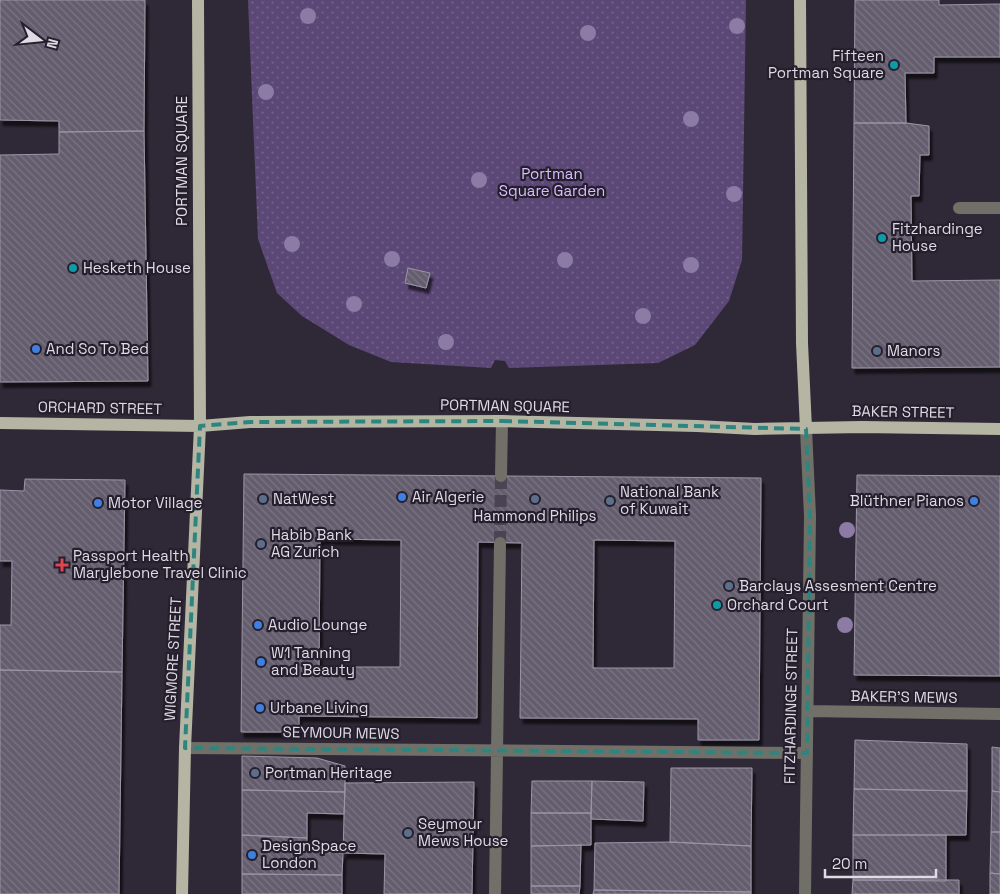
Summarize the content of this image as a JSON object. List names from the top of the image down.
{
  "streets": {
    "main road": [
      "PORTMAN SQUARE",
      "ORCHARD STREET",
      "BAKER STREET",
      "WIGMORE STREET"
    ],
    "street": ["BAKER'S MEWS", "FITZHARDINGE STREET", "SEYMOUR MEWS"]
  },
  "crossings": [
    ["PORTMAN SQUARE", "ORCHARD STREET"],
    ["PORTMAN SQUARE", "BAKER STREET"],
    ["PORTMAN SQUARE", "WIGMORE STREET"],
    ["PORTMAN SQUARE", "FITZHARDINGE STREET"],
    ["ORCHARD STREET", "WIGMORE STREET"],
    ["BAKER STREET", "FITZHARDINGE STREET"],
    ["WIGMORE STREET", "SEYMOUR MEWS"],
    ["BAKER'S MEWS", "FITZHARDINGE STREET"],
    ["FITZHARDINGE STREET", "SEYMOUR MEWS"]
  ],
  "parks": ["Portman Square Garden"],
  "places": {
    "other": [
      "Fifteen Portman Square",
      "Fitzhardinge House",
      "Hesketh House",
      "And So To Bed",
      "Manors",
      "Air Algerie",
      "NatWest",
      "Hammond Philips",
      "National Bank of Kuwait",
      "Blüthner Pianos",
      "Motor Village",
      "Habib Bank AG Zurich",
      "Barclays Assesment Centre",
      "Orchard Court",
      "Audio Lounge",
      "W1 Tanning and Beauty",
      "Urbane Living",
      "Portman Heritage",
      "Seymour Mews House",
      "DesignSpace London"
    ],
    "health": ["Passport Health Marylebone Travel Clinic"]
  },
  "scale_bar": "20 m",
  "north": "right"
}
